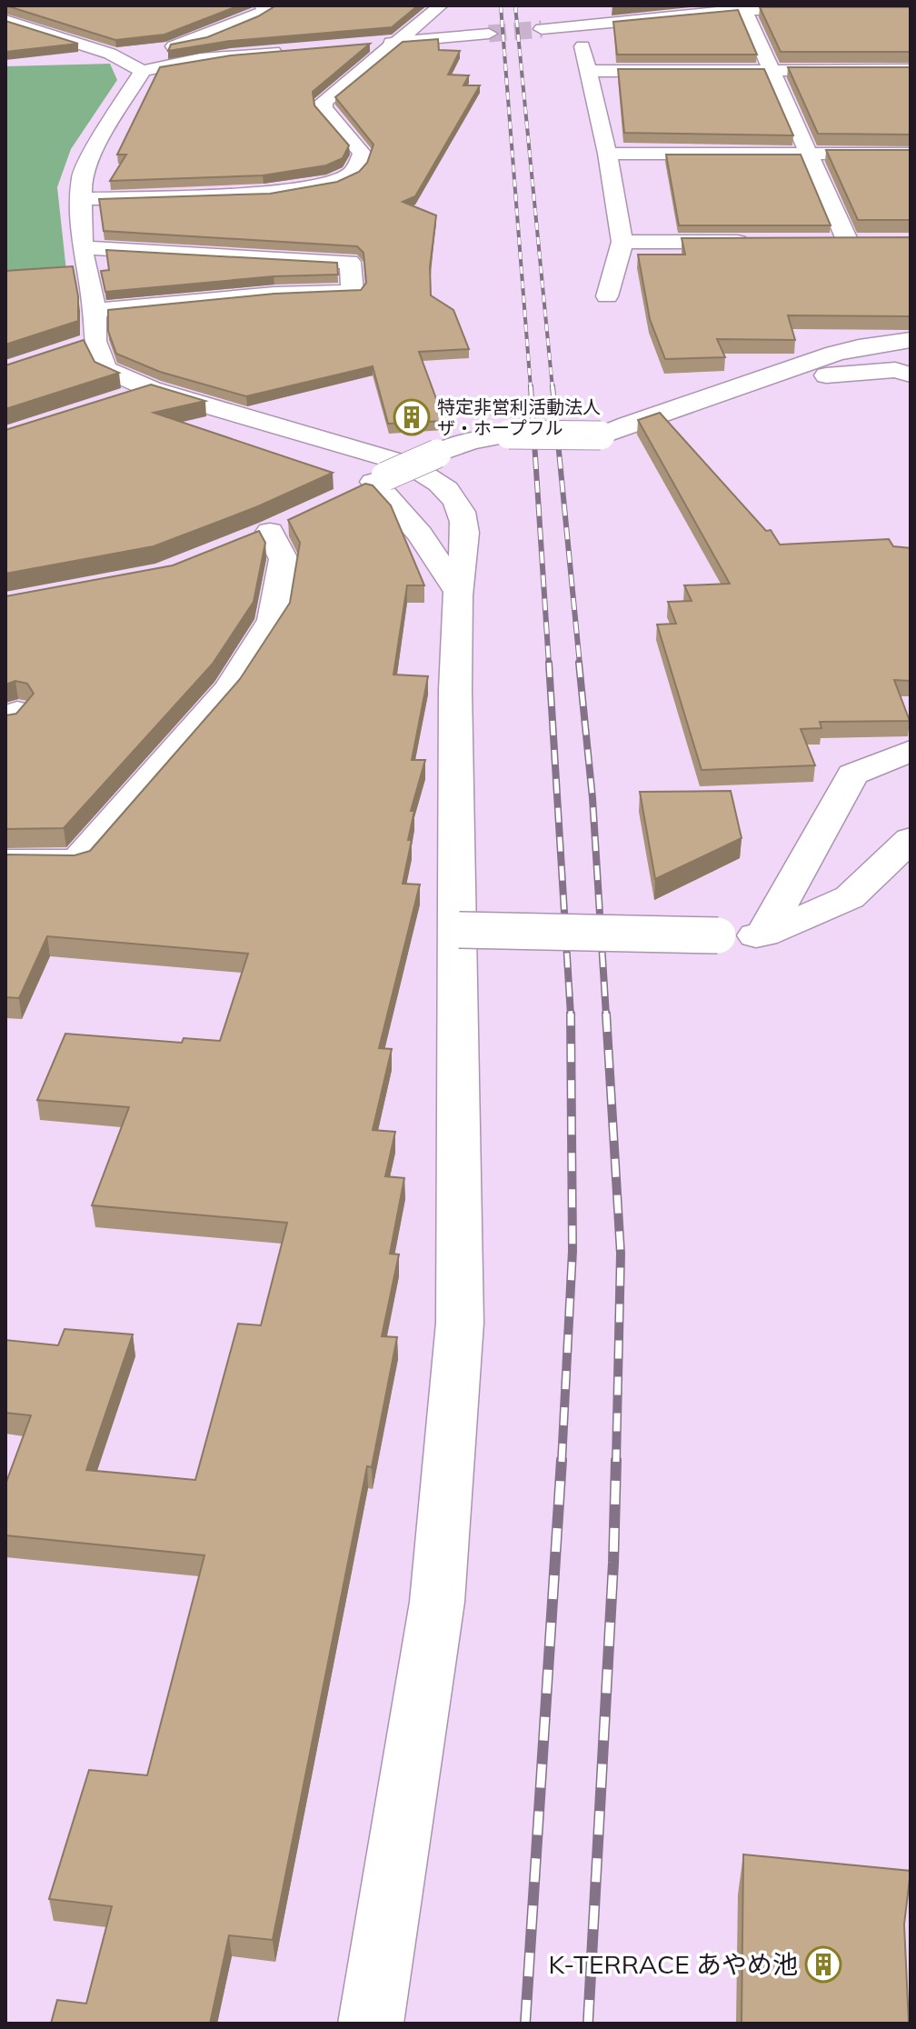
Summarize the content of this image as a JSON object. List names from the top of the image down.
{
  "places": {
    "building": ["特定非営利活動法人 ザ・ホープフル", "K-TERRACE あやめ池"]
  }
}
